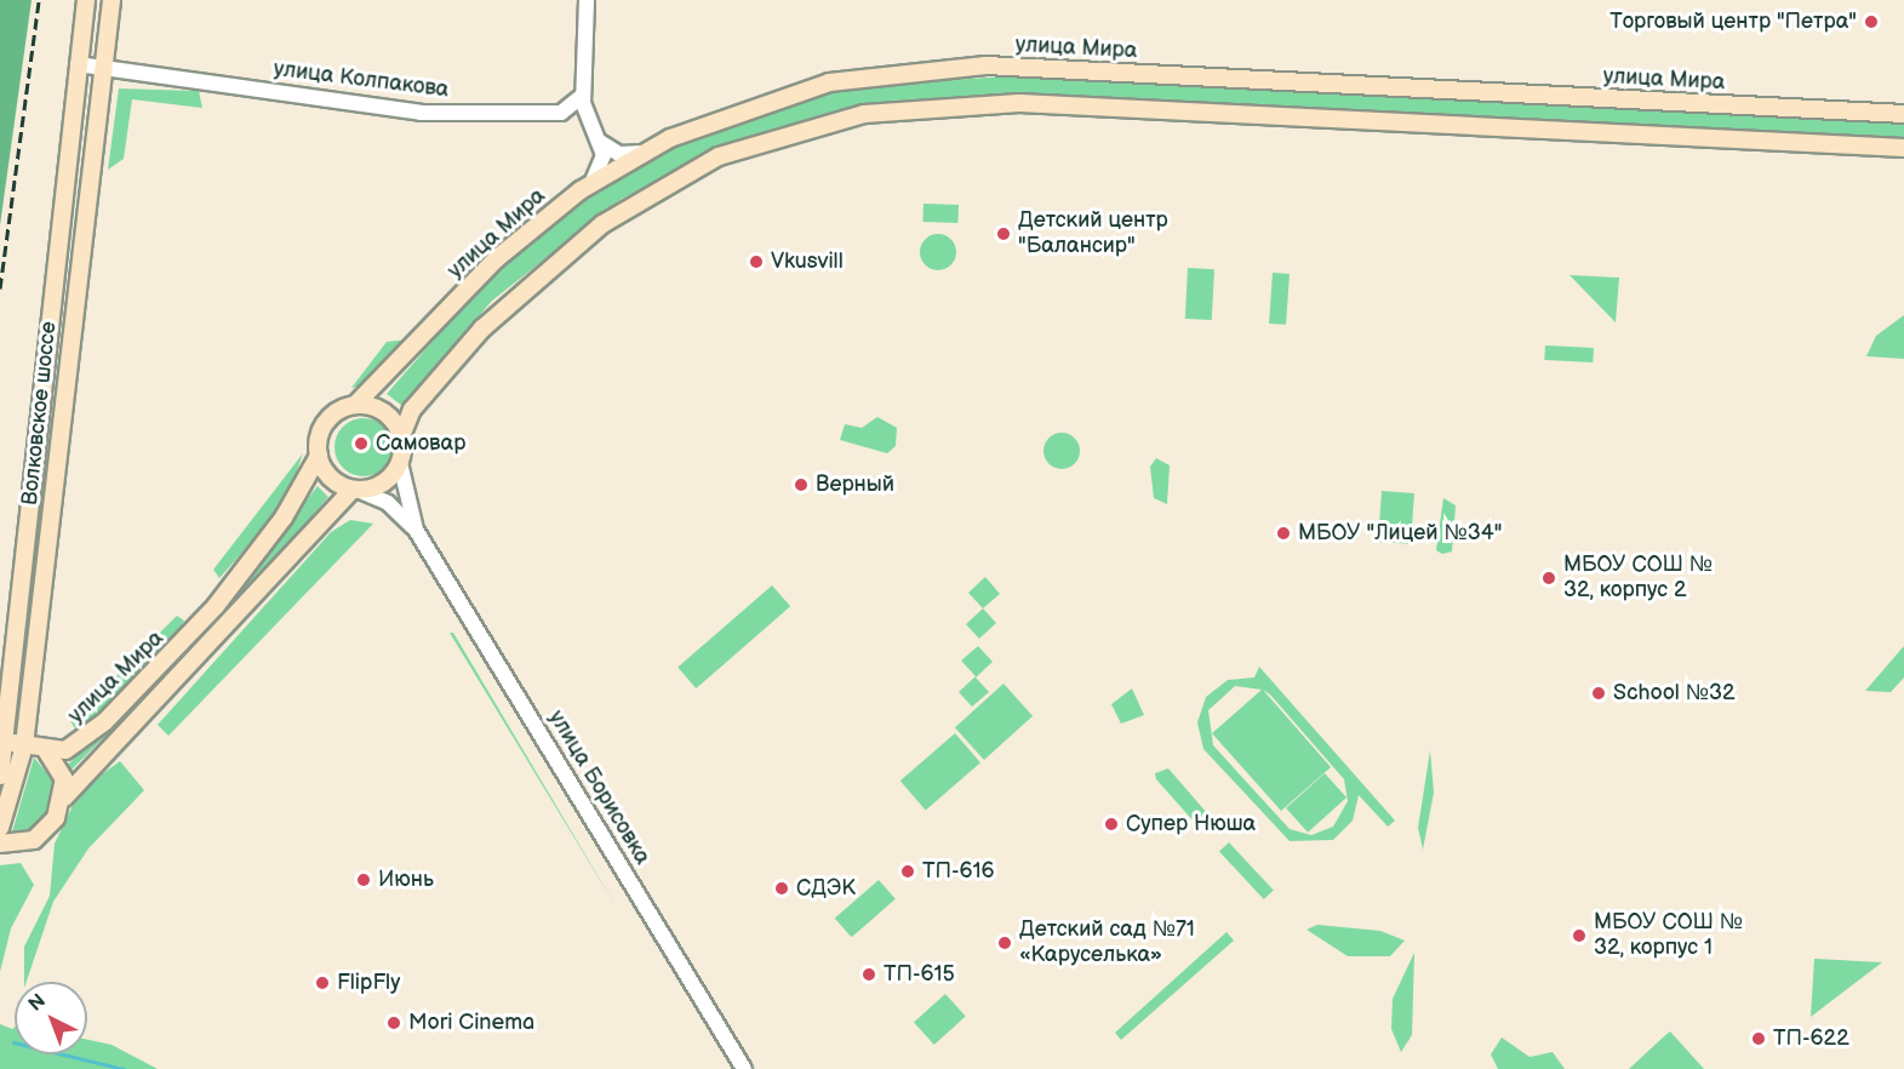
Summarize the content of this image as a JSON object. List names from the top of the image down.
{
  "streets": {
    "main road": ["улица Мира", "Волковское шоссе"],
    "street": ["улица Колпакова", "улица Борисовка"]
  },
  "crossings": [
    ["улица Мира", "Волковское шоссе"],
    ["улица Мира", "улица Борисовка"],
    ["улица Колпакова", "Волковское шоссе"]
  ],
  "places": [
    "Торговый центр \"Петра\"",
    "Детский центр \"Балансир\"",
    "Vkusvill",
    "Самовар",
    "Верный",
    "МБОУ \"Лицей №34\"",
    "МБОУ СОШ № 32, корпус 2",
    "School №32",
    "Супер Нюша",
    "ТП-616",
    "Июнь",
    "СДЭК",
    "МБОУ СОШ № 32, корпус 1",
    "Детский сад №71 «Каруселька»",
    "ТП-615",
    "FlipFly",
    "Mori Cinema",
    "ТП-622"
  ],
  "north": "top left"
}
